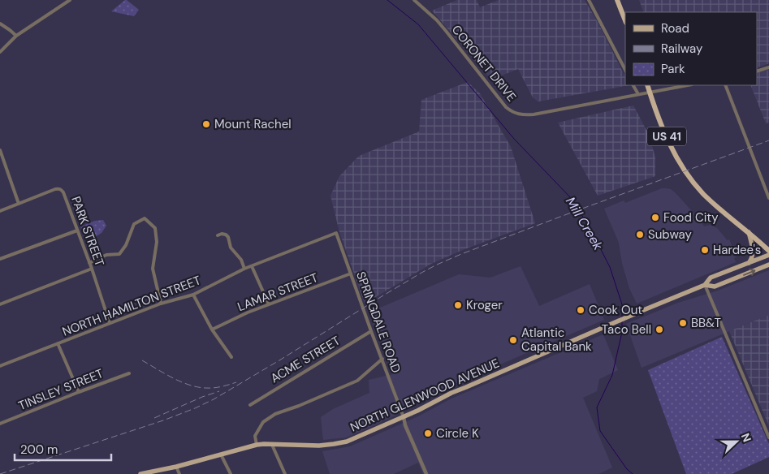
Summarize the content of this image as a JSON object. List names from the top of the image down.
{
  "streets": {
    "highway": ["US 41"],
    "main road": ["NORTH GLENWOOD AVENUE"],
    "street": [
      "CORONET DRIVE",
      "PARK STREET",
      "LAMAR STREET",
      "NORTH HAMILTON STREET",
      "SPRINGDALE ROAD",
      "ACME STREET",
      "TINSLEY STREET"
    ]
  },
  "crossings": [
    ["PARK STREET", "NORTH HAMILTON STREET"],
    ["LAMAR STREET", "SPRINGDALE ROAD"],
    ["NORTH HAMILTON STREET", "SPRINGDALE ROAD"],
    ["SPRINGDALE ROAD", "ACME STREET"],
    ["SPRINGDALE ROAD", "NORTH GLENWOOD AVENUE"]
  ],
  "water": ["Mill Creek"],
  "places": [
    "Mount Rachel",
    "Food City",
    "Subway",
    "Hardee's",
    "Kroger",
    "Cook Out",
    "BB&T",
    "Taco Bell",
    "Atlantic Capital Bank",
    "Circle K"
  ],
  "legend": ["Road", "Railway", "Park"],
  "scale_bar": "200 m",
  "north": "right"
}
